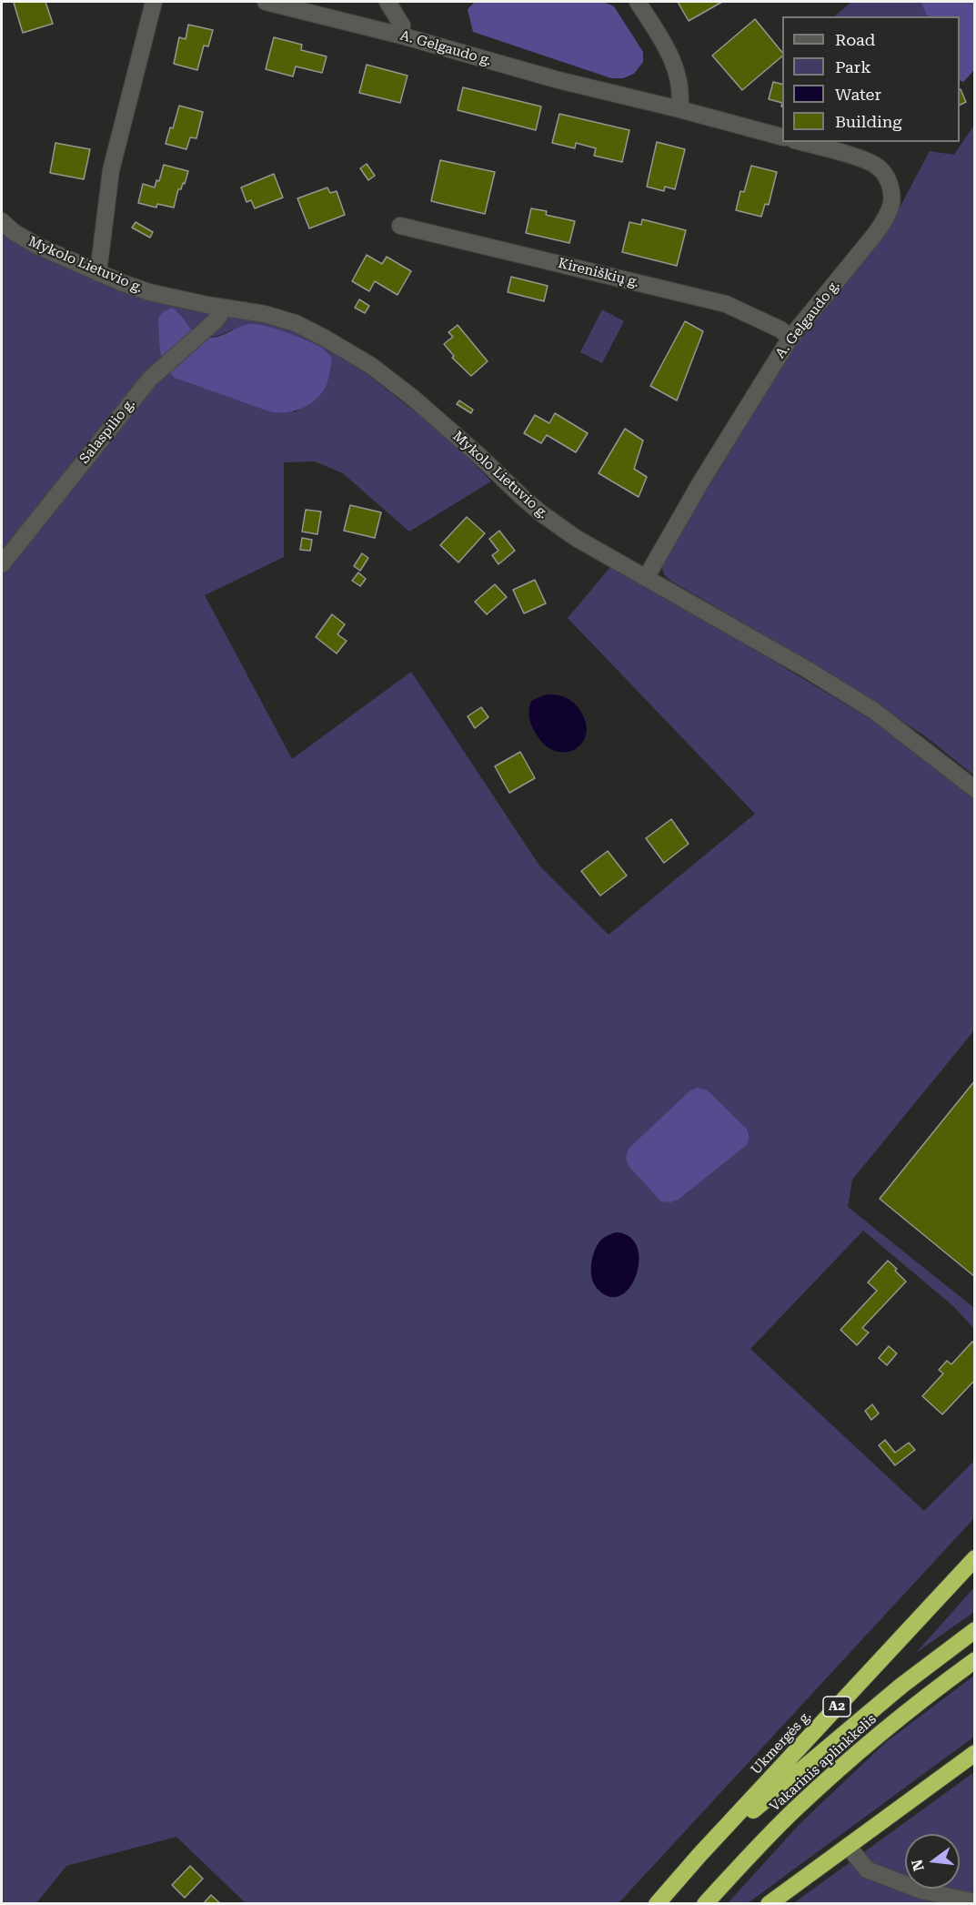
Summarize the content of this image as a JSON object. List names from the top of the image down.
{
  "streets": {
    "highway": ["A2", "Ukmergės g.", "Vakarinis aplinkkelis"],
    "street": [
      "A. Gelgaudo g.",
      "Mykolo Lietuvio g.",
      "Kireniškių g.",
      "Salaspilio g."
    ]
  },
  "crossings": [
    ["A. Gelgaudo g.", "Mykolo Lietuvio g."],
    ["A. Gelgaudo g.", "Kireniškių g."],
    ["Mykolo Lietuvio g.", "Salaspilio g."],
    ["Ukmergės g.", "Vakarinis aplinkkelis"]
  ],
  "legend": [
    "Road",
    "Park",
    "Water",
    "Building"
  ],
  "north": "left"
}
